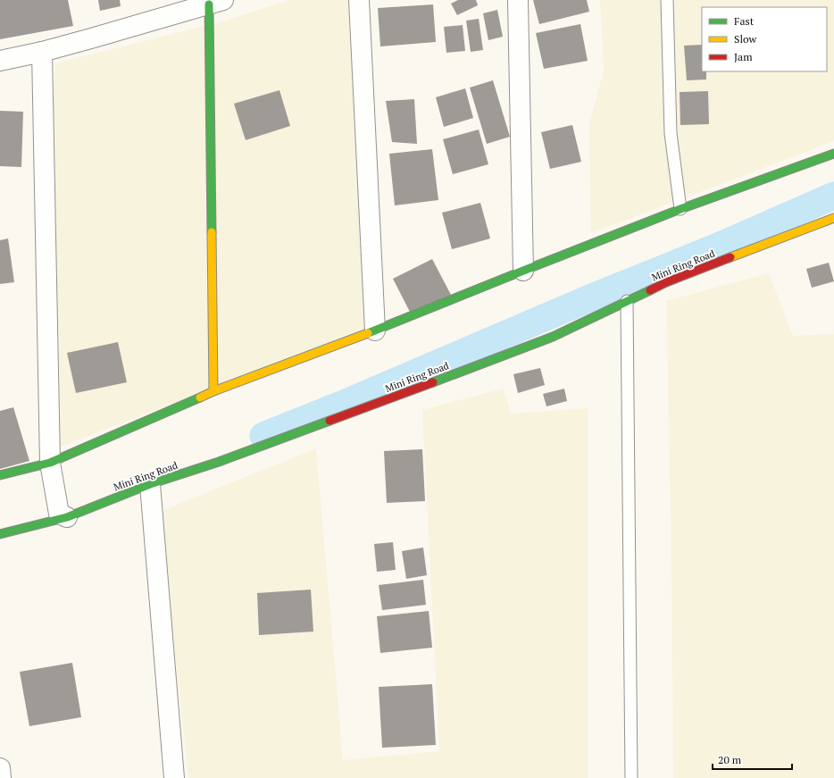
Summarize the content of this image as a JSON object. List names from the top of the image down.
{
  "streets": {
    "street": ["Mini Ring Road"]
  },
  "legend": ["Fast", "Slow", "Jam"],
  "scale_bar": "20 m"
}
